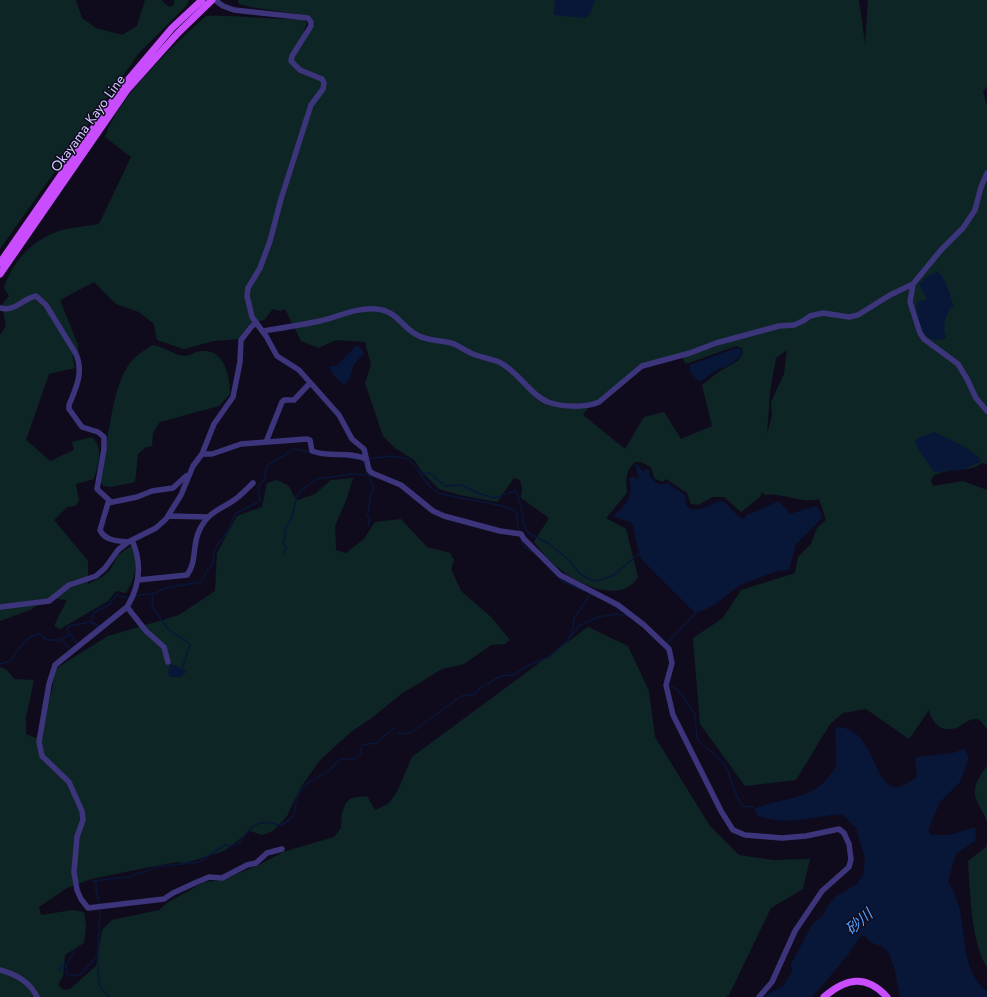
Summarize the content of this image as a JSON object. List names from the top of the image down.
{
  "streets": {
    "main road": ["Okayama Kayo Line"]
  },
  "water": ["砂川"]
}
